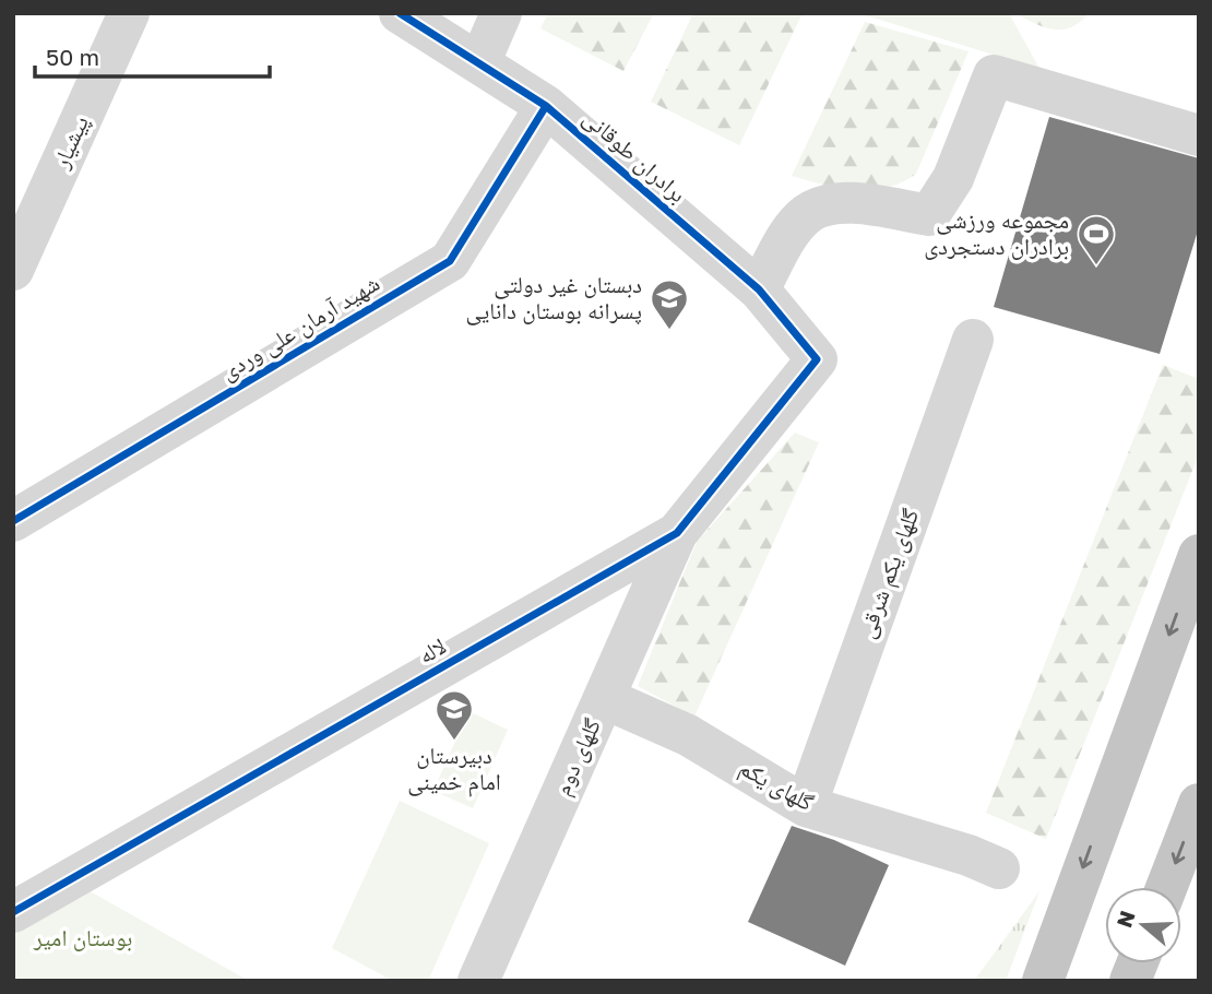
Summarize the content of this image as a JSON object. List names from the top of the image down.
{
  "streets": {
    "street": [
      "پیشیار",
      "برادران طوقانی",
      "شهید آرمان علی وردی",
      "گلهای یکم شرقی",
      "لاله",
      "گلهای دوم",
      "گلهای یکم"
    ]
  },
  "crossings": [
    ["برادران طوقانی", "شهید آرمان علی وردی"],
    ["برادران طوقانی", "لاله"],
    ["گلهای یکم شرقی", "گلهای یکم"],
    ["لاله", "گلهای دوم"],
    ["گلهای دوم", "گلهای یکم"]
  ],
  "parks": ["بوستان امیر"],
  "places": {
    "sports": ["مجموعه ورزشی برادران دستجردی"],
    "school or university": ["دبستان غیر دولتی پسرانه بوستان دانایی", "دبیرستان امام خمینی"]
  },
  "scale_bar": "50 m",
  "north": "left"
}
